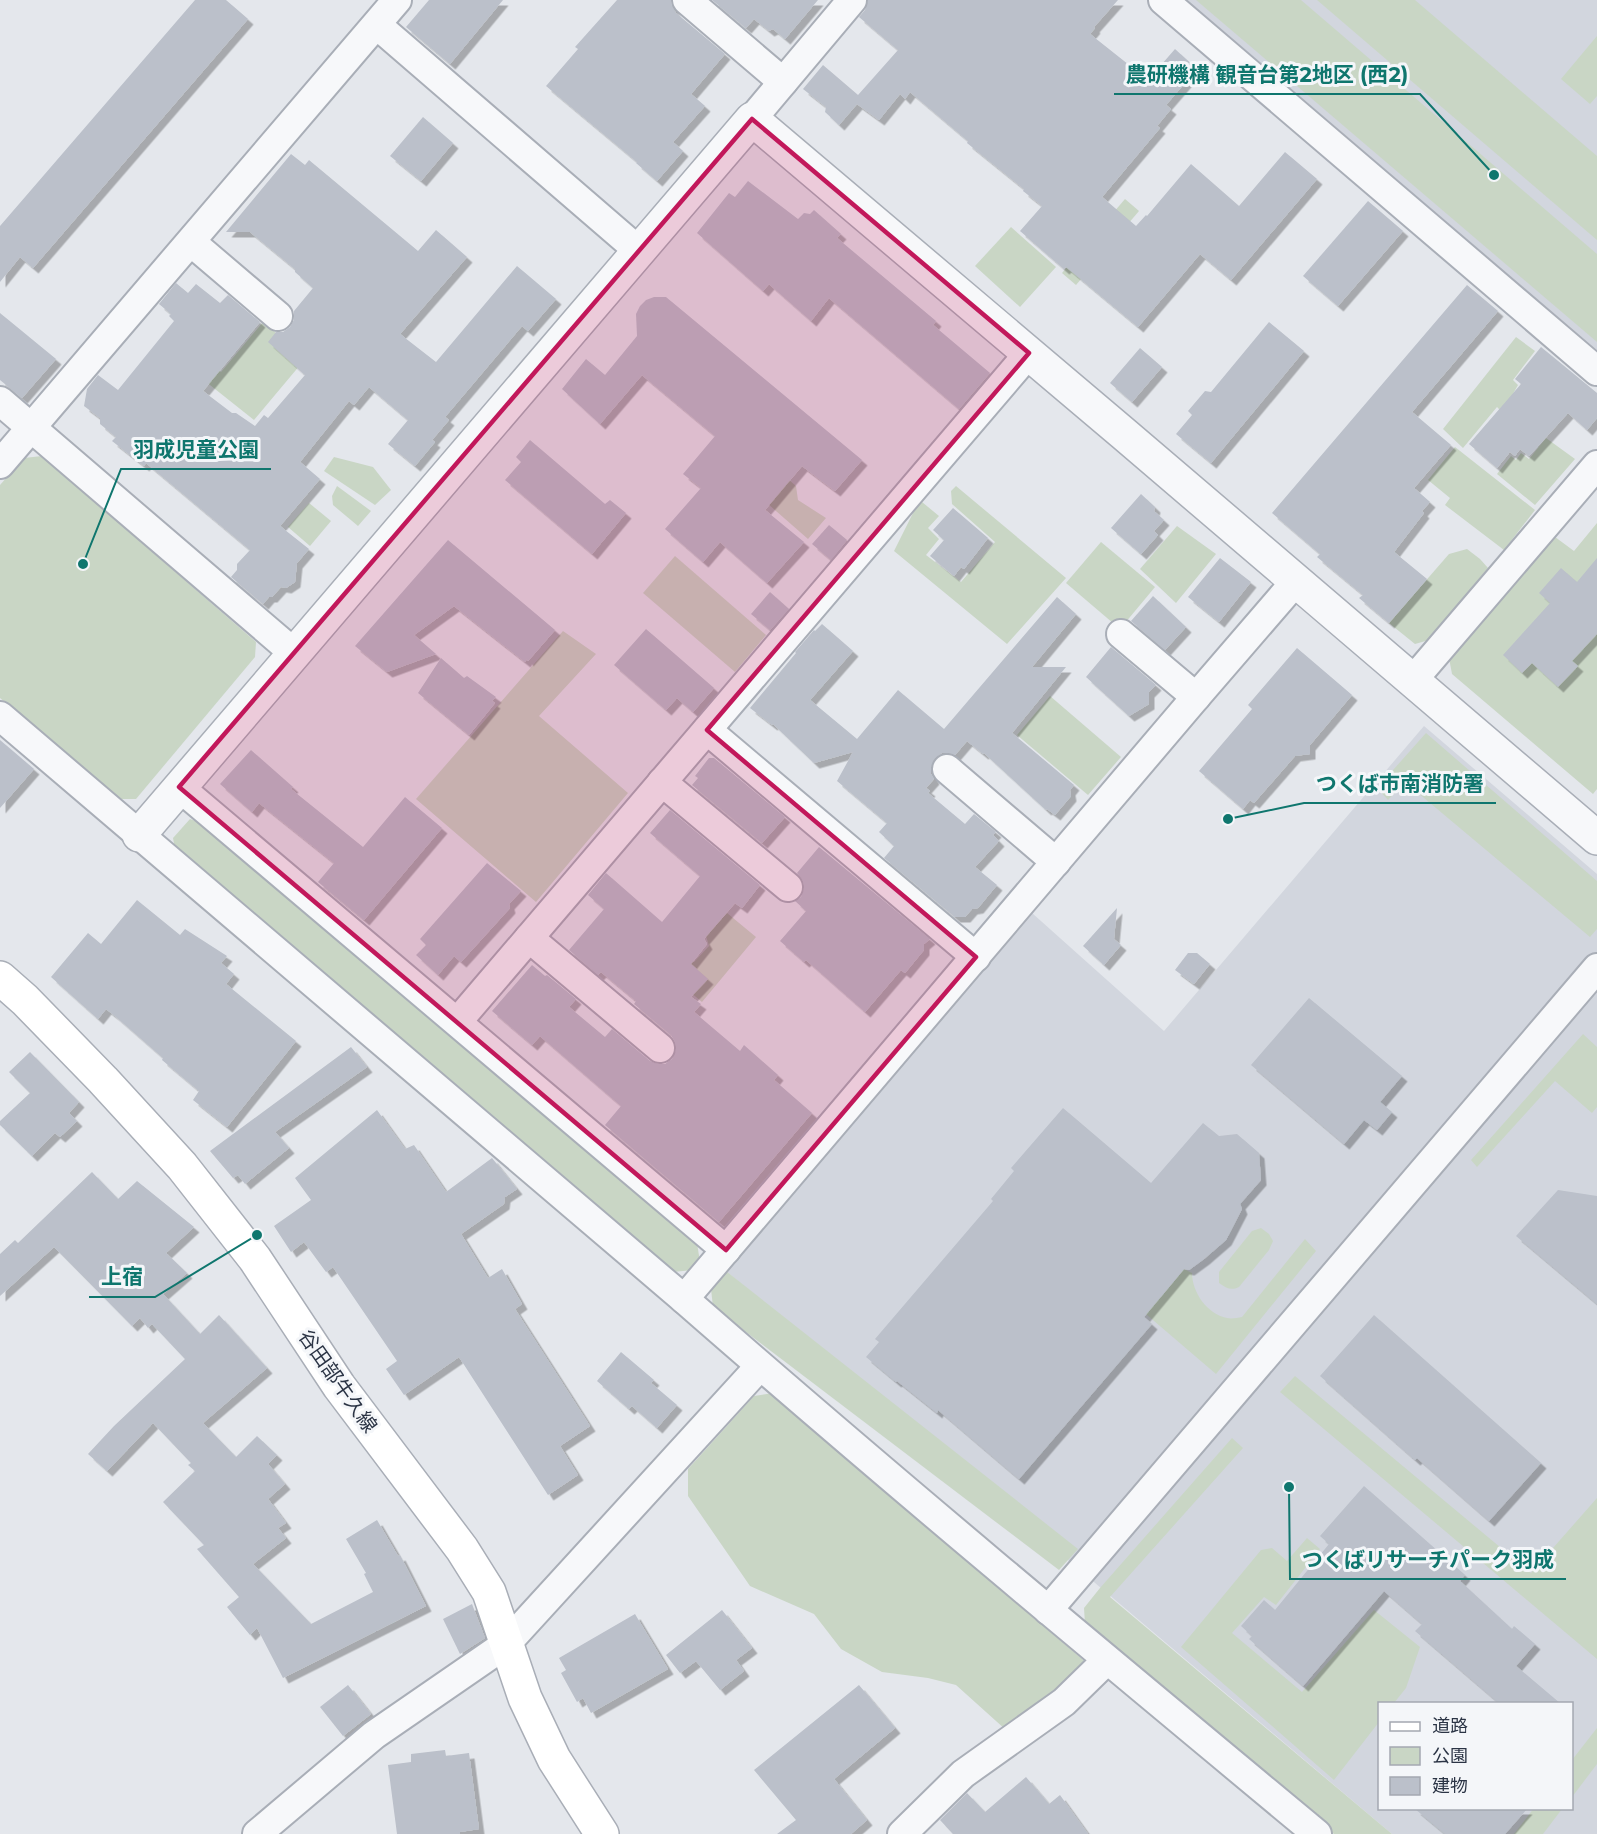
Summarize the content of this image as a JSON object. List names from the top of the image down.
{
  "streets": {
    "main road": ["谷田部牛久線"]
  },
  "places": [
    "農研機構 観音台第2地区 (西2)",
    "羽成児童公園",
    "つくば市南消防署",
    "上宿",
    "つくばリサーチパーク羽成"
  ],
  "legend": ["道路", "公園", "建物"]
}
